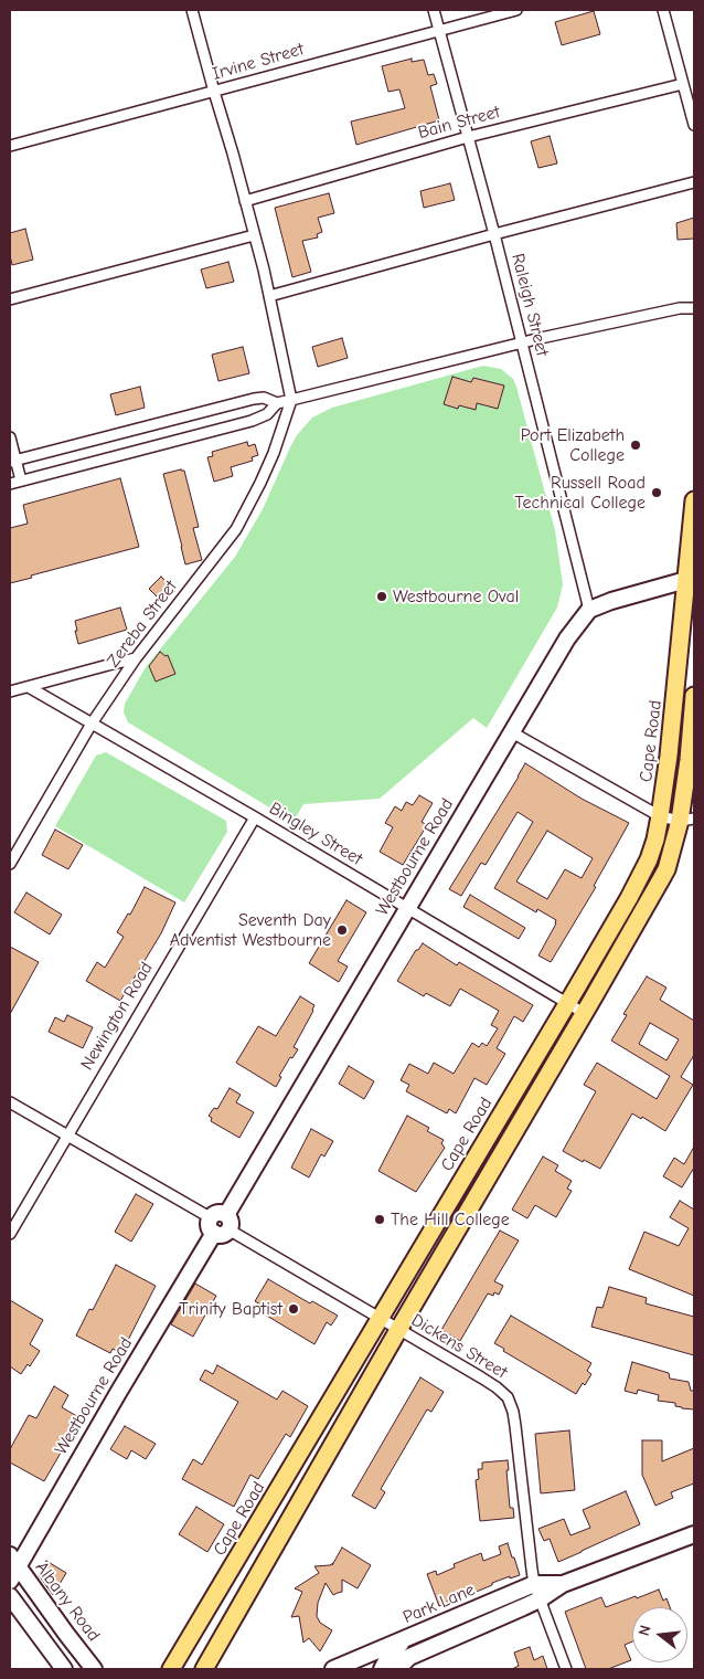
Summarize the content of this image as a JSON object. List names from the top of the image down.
{
  "streets": {
    "main road": ["Cape Road"],
    "street": [
      "Irvine Street",
      "Bain Street",
      "Raleigh Street",
      "Zereba Street",
      "Bingley Street",
      "Westbourne Road",
      "Newington Road",
      "Dickens Street",
      "Albany Road",
      "Park Lane"
    ]
  },
  "crossings": [
    ["Irvine Street", "Raleigh Street"],
    ["Bain Street", "Raleigh Street"],
    ["Raleigh Street", "Westbourne Road"],
    ["Zereba Street", "Bingley Street"],
    ["Cape Road", "Bingley Street"],
    ["Cape Road", "Dickens Street"],
    ["Bingley Street", "Westbourne Road"],
    ["Bingley Street", "Newington Road"],
    ["Westbourne Road", "Dickens Street"],
    ["Westbourne Road", "Albany Road"],
    ["Dickens Street", "Park Lane"]
  ],
  "places": [
    "Port Elizabeth College",
    "Russell Road Technical College",
    "Westbourne Oval",
    "Seventh Day Adventist Westbourne",
    "The Hill College",
    "Trinity Baptist"
  ],
  "north": "left"
}
